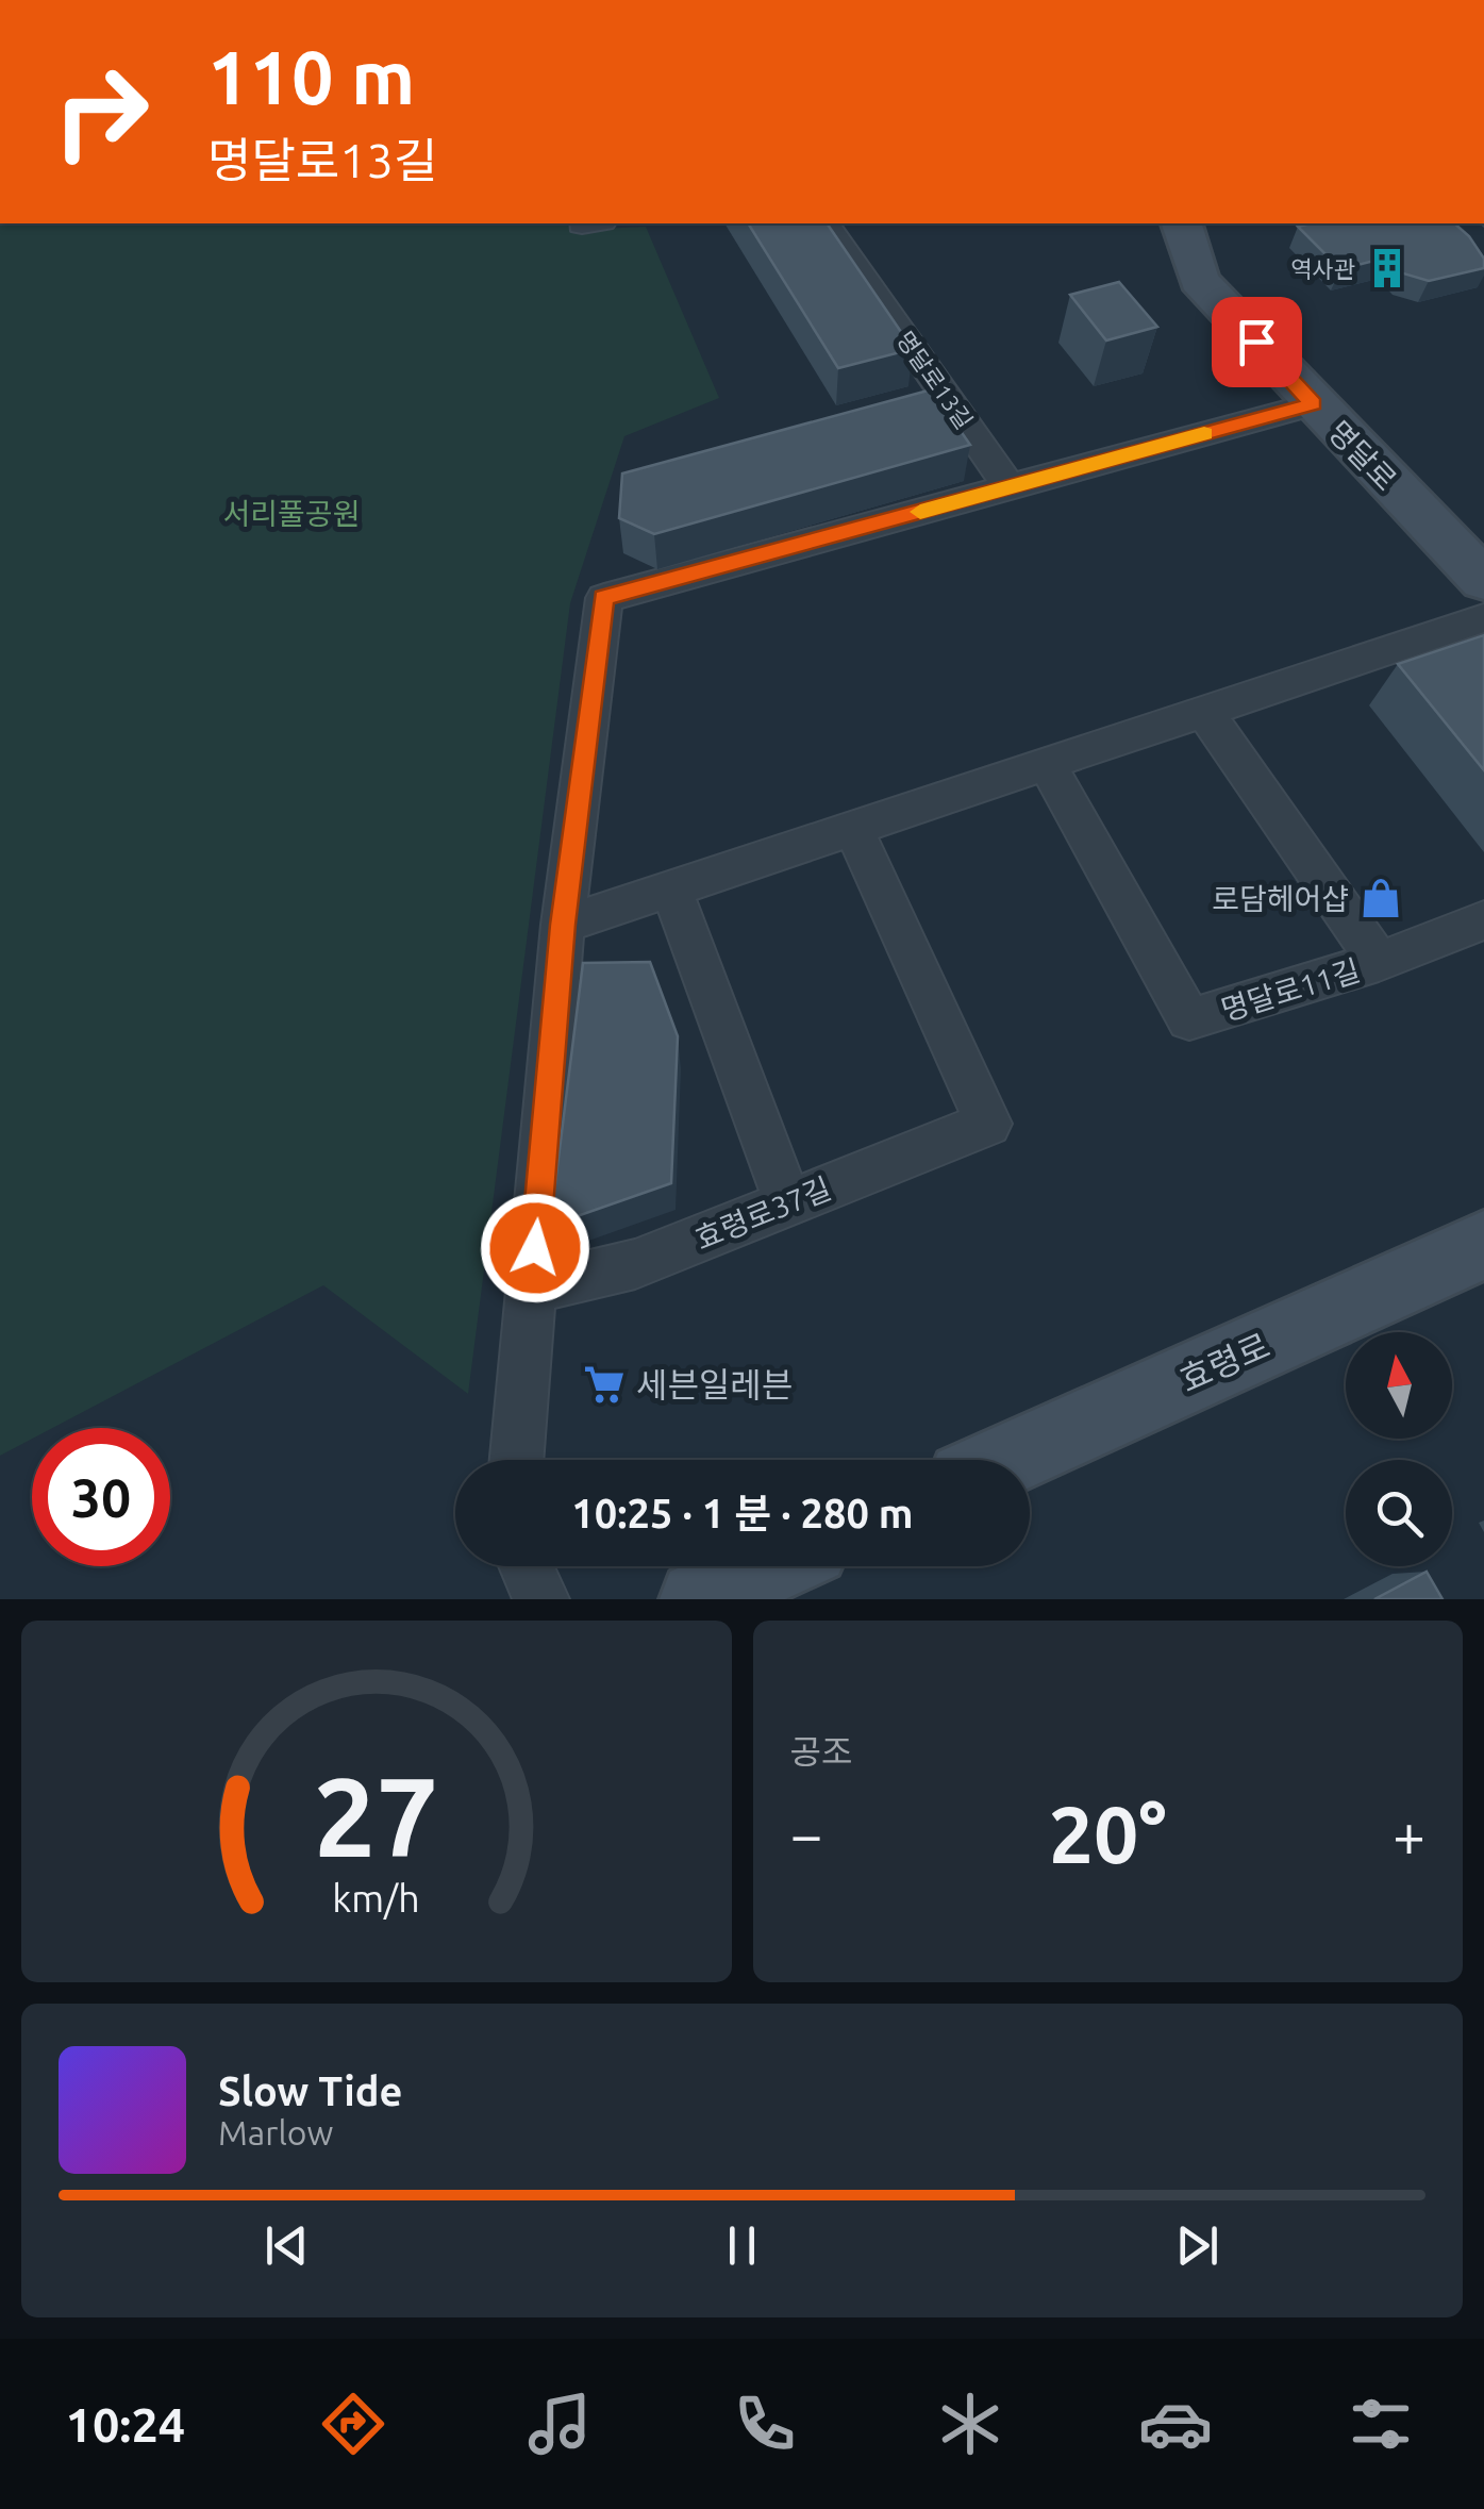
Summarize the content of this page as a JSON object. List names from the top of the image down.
{
  "streets": {
    "main road": ["명달로", "효령로"],
    "street": ["명달로13길", "명달로11길", "효령로37길"]
  },
  "parks": ["서리풀공원"],
  "places": {
    "building": ["역사관"],
    "shop": ["로담헤어샵"],
    "supermarket": ["세븐일레븐"]
  },
  "north": "top",
  "page": {
    "turn": ["110 m", "명달로13길"],
    "limit": "30",
    "trip": "10:25 · 1 분 · 280 m",
    "tile": "공조",
    "heat": ["−", "20°", "+"],
    "song": ["Slow Tide", "Marlow"],
    "tabs": "10:24",
    "gauge": ["27", "km/h"]
  }
}
